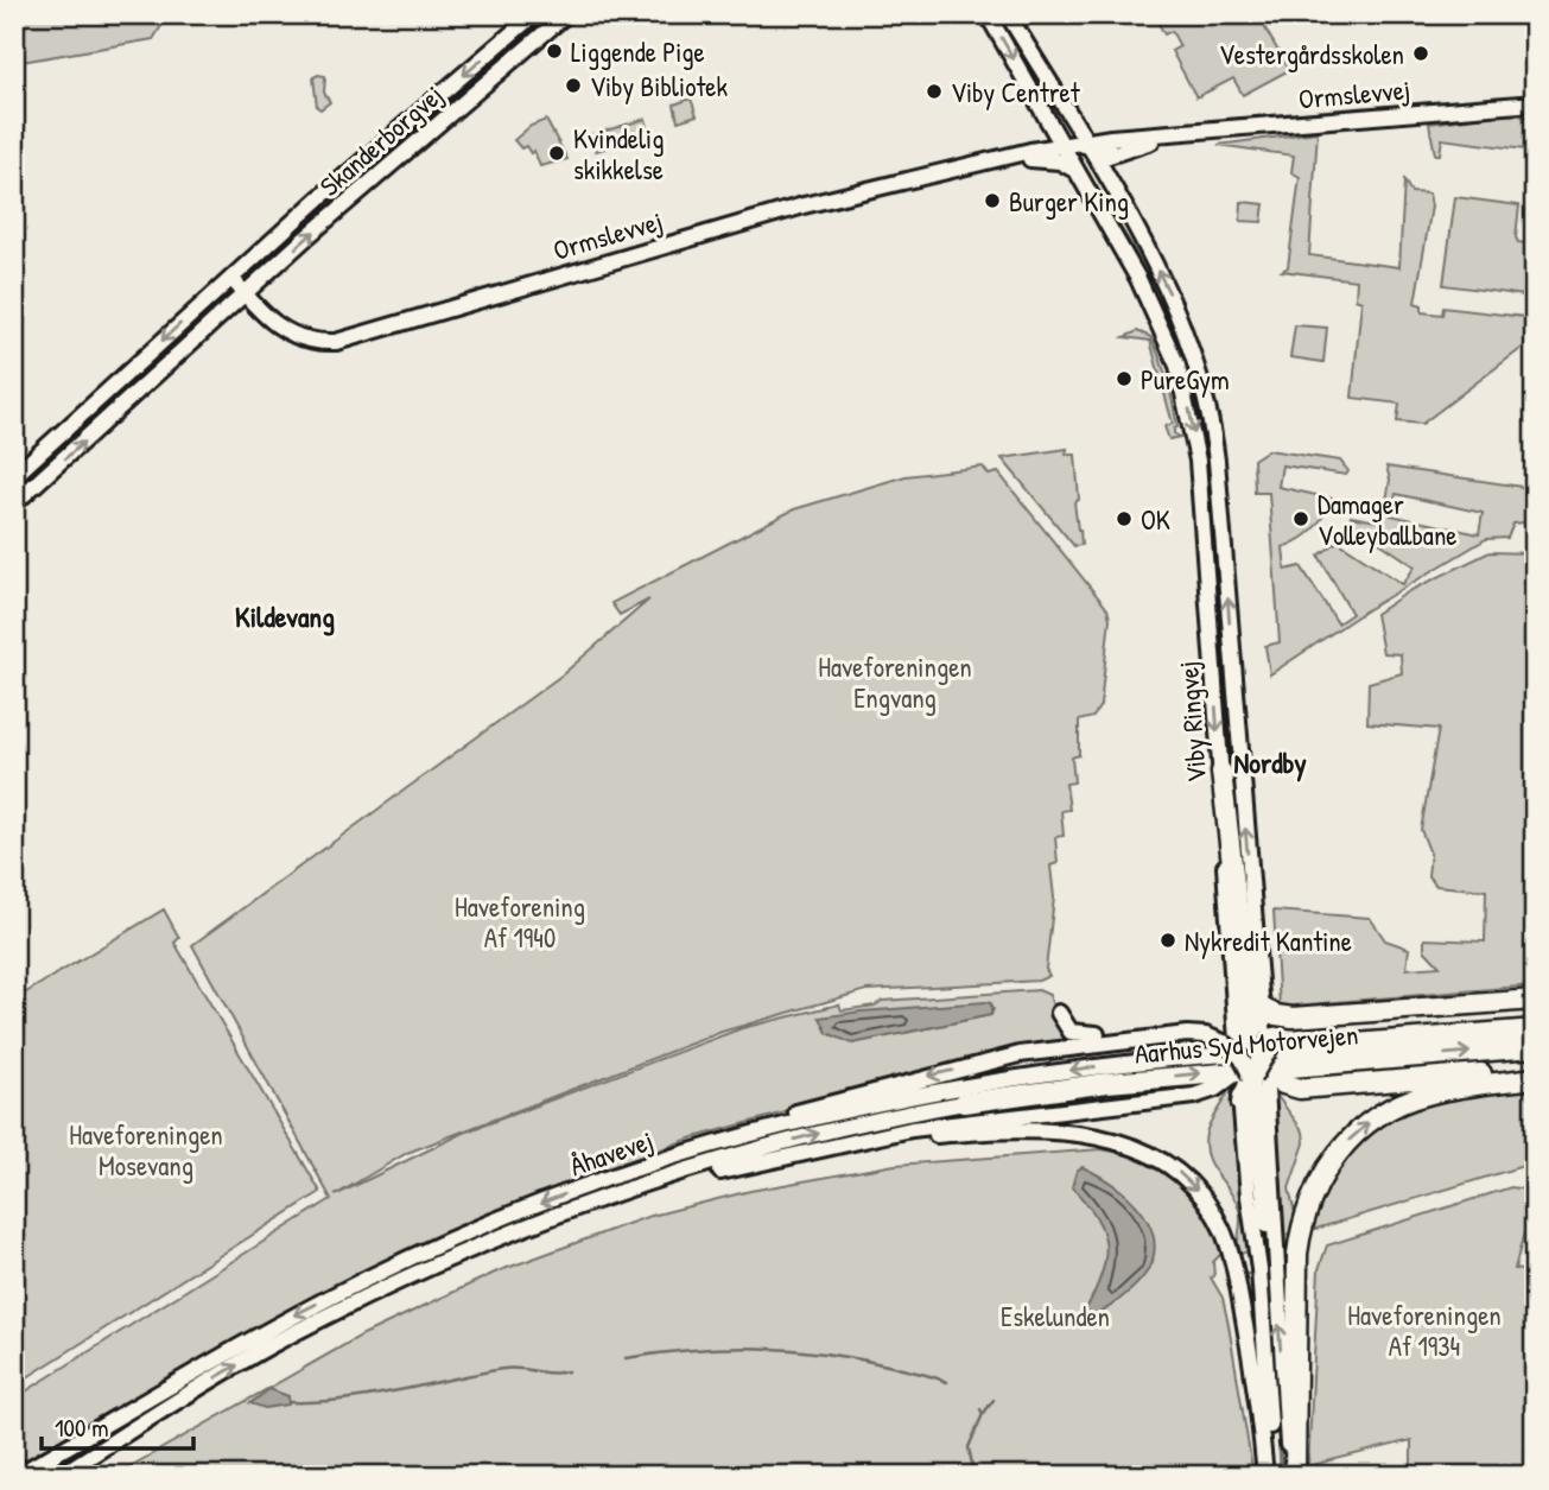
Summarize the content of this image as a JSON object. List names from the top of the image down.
{
  "streets": {
    "highway": ["Aarhus Syd Motorvejen"],
    "main road": [
      "Ormslevvej",
      "Skanderborgvej",
      "Viby Ringvej",
      "Åhavevej"
    ]
  },
  "crossings": [
    ["Ormslevvej", "Skanderborgvej"],
    ["Ormslevvej", "Viby Ringvej"],
    ["Viby Ringvej", "Aarhus Syd Motorvejen"],
    ["Viby Ringvej", "Åhavevej"],
    ["Aarhus Syd Motorvejen", "Åhavevej"]
  ],
  "districts": ["Kildevang", "Nordby"],
  "parks": [
    "Haveforeningen Engvang",
    "Haveforening Af 1940",
    "Haveforeningen Mosevang",
    "Haveforeningen Af 1934",
    "Eskelunden"
  ],
  "places": [
    "Liggende Pige",
    "Vestergårdsskolen",
    "Viby Bibliotek",
    "Viby Centret",
    "Kvindelig skikkelse",
    "Burger King",
    "PureGym",
    "OK",
    "Damager Volleyballbane",
    "Nykredit Kantine"
  ],
  "scale_bar": "100 m"
}
